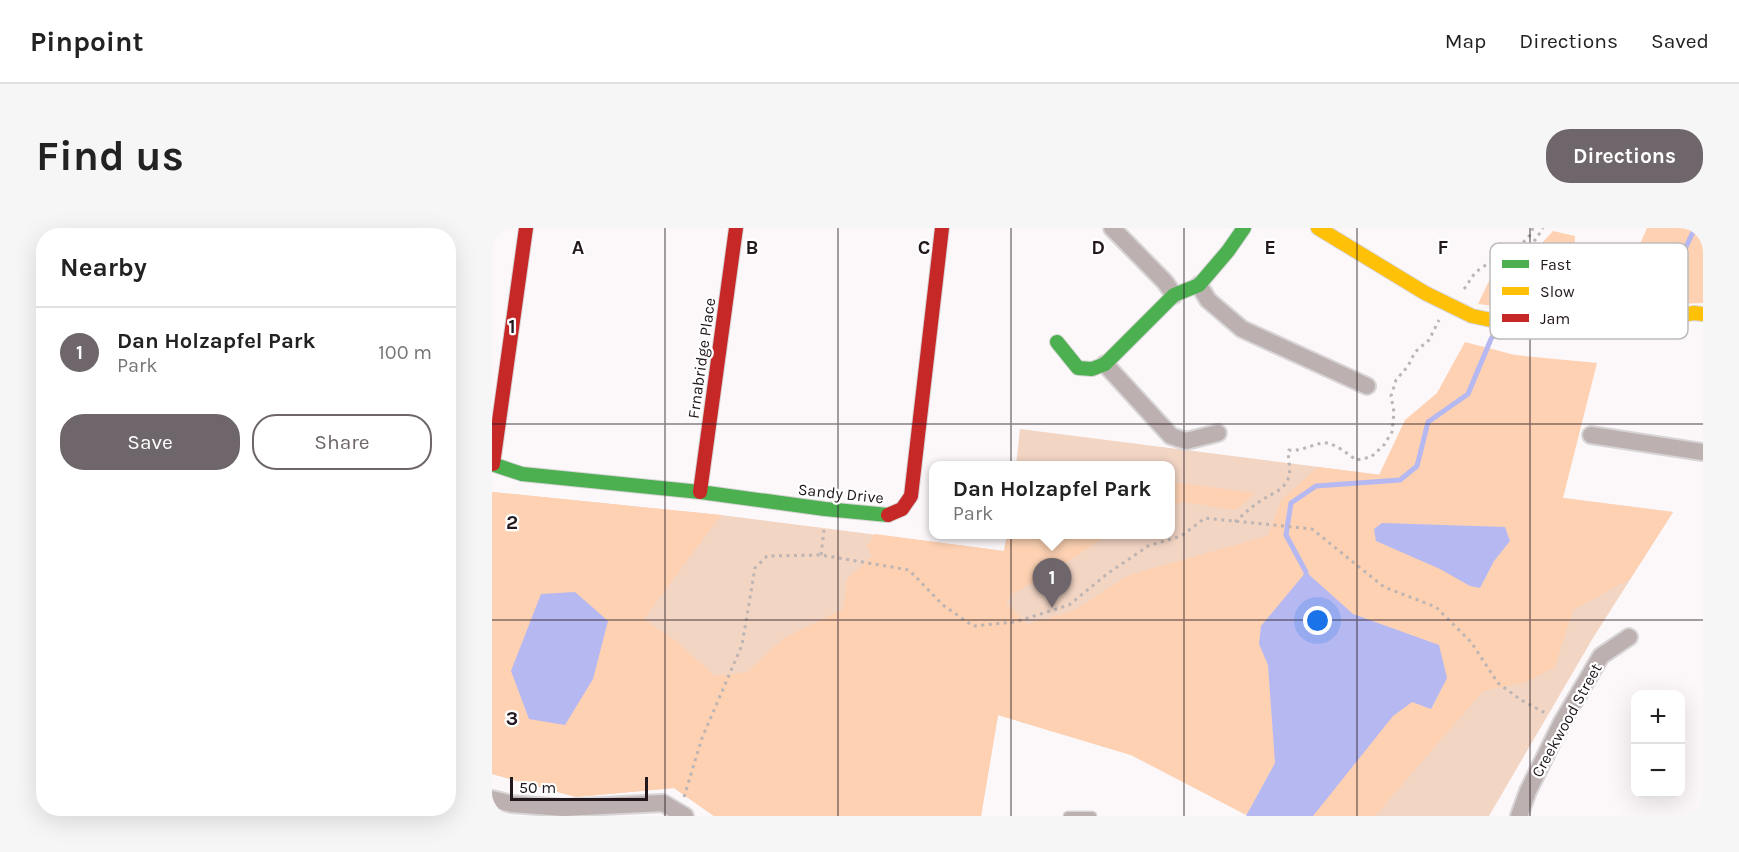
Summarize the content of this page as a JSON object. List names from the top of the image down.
{
  "streets": {
    "street": ["Frnabridge Place", "Sandy Drive", "Creekwood Street"]
  },
  "crossings": [
    ["Frnabridge Place", "Sandy Drive"]
  ],
  "legend": ["Fast", "Slow", "Jam"],
  "scale_bar": "50 m",
  "page": {
    "header": "Pinpoint",
    "nav": ["Map", "Directions", "Saved"],
    "buttons": [
      "Directions",
      ["Save", "Share"]
    ],
    "title": "Find us",
    "heading": "Nearby",
    "list": [
      {
        "mark": "1",
        "name": "Dan Holzapfel Park",
        "note": "Park",
        "value": "100 m"
      }
    ],
    "popup": ["Dan Holzapfel Park", "Park"],
    "pins": "1",
    "map_buttons": ["+", "−"],
    "scale": "50 m"
  },
  "grid": {
    "columns": [
      "A",
      "B",
      "C",
      "D",
      "E",
      "F"
    ],
    "rows": ["1", "2", "3"]
  }
}
